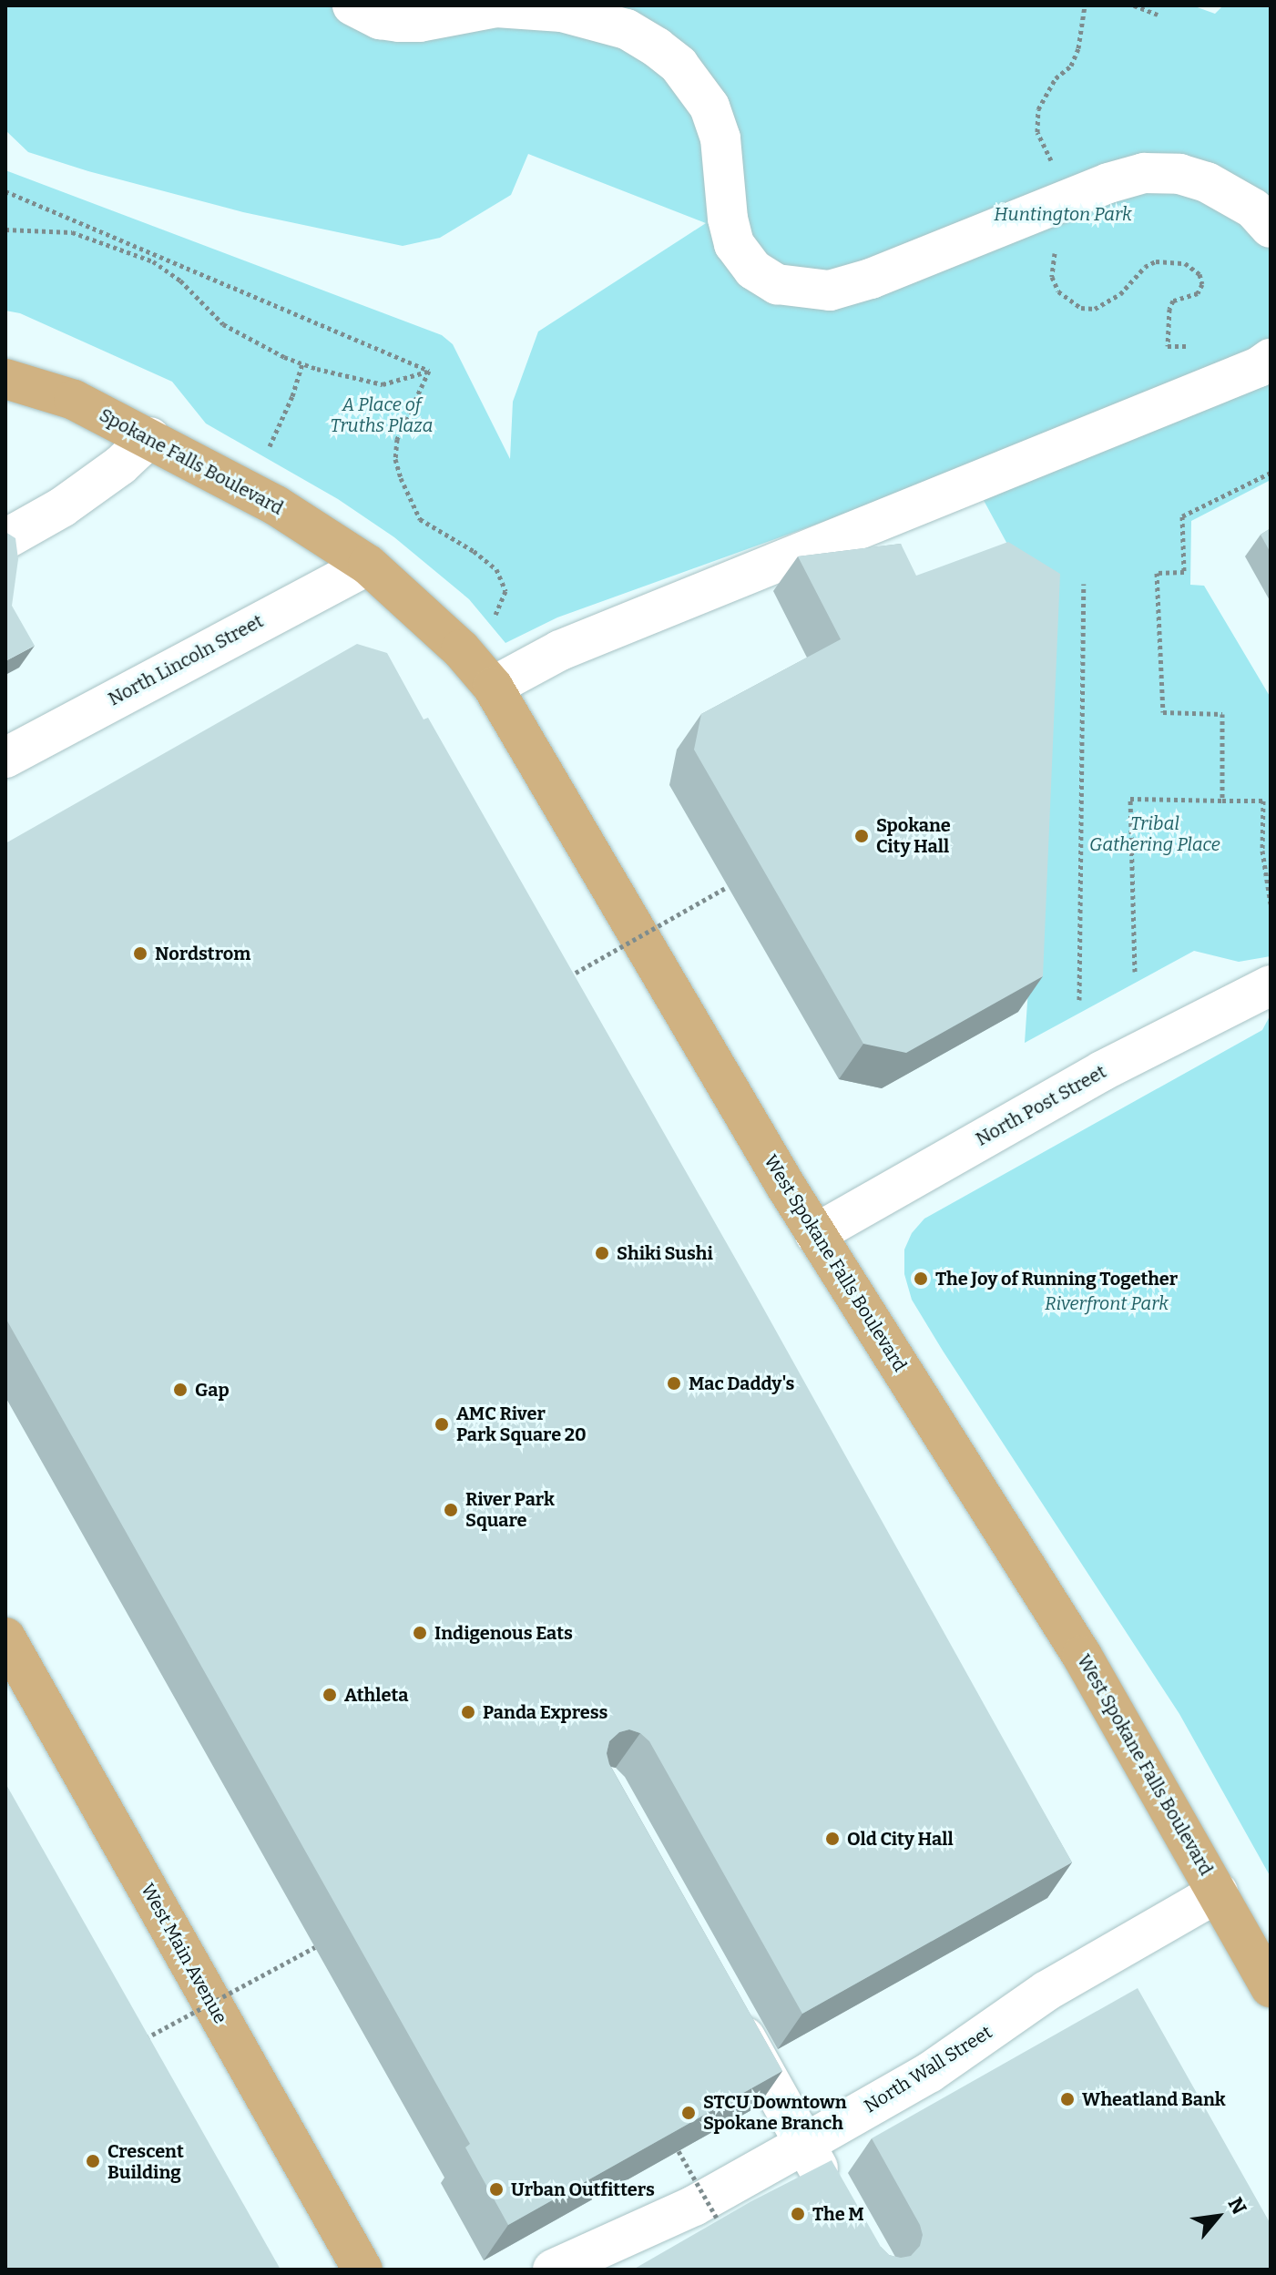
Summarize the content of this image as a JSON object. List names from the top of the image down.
{
  "streets": {
    "main road": ["Spokane Falls Boulevard", "West Spokane Falls Boulevard", "West Main Avenue"],
    "street": ["North Lincoln Street", "North Post Street", "North Wall Street"]
  },
  "crossings": [
    ["Spokane Falls Boulevard", "North Lincoln Street"],
    ["Spokane Falls Boulevard", "West Spokane Falls Boulevard"],
    ["North Lincoln Street", "West Spokane Falls Boulevard"],
    ["North Post Street", "West Spokane Falls Boulevard"],
    ["West Spokane Falls Boulevard", "North Wall Street"]
  ],
  "parks": [
    "Huntington Park",
    "A Place of Truths Plaza",
    "Tribal Gathering Place",
    "Riverfront Park"
  ],
  "places": [
    "Spokane City Hall",
    "Nordstrom",
    "Shiki Sushi",
    "The Joy of Running Together",
    "Mac Daddy's",
    "Gap",
    "AMC River Park Square 20",
    "River Park Square",
    "Indigenous Eats",
    "Athleta",
    "Panda Express",
    "Old City Hall",
    "Wheatland Bank",
    "STCU Downtown Spokane Branch",
    "Crescent Building",
    "Urban Outfitters",
    "The M"
  ],
  "north": "top right"
}
